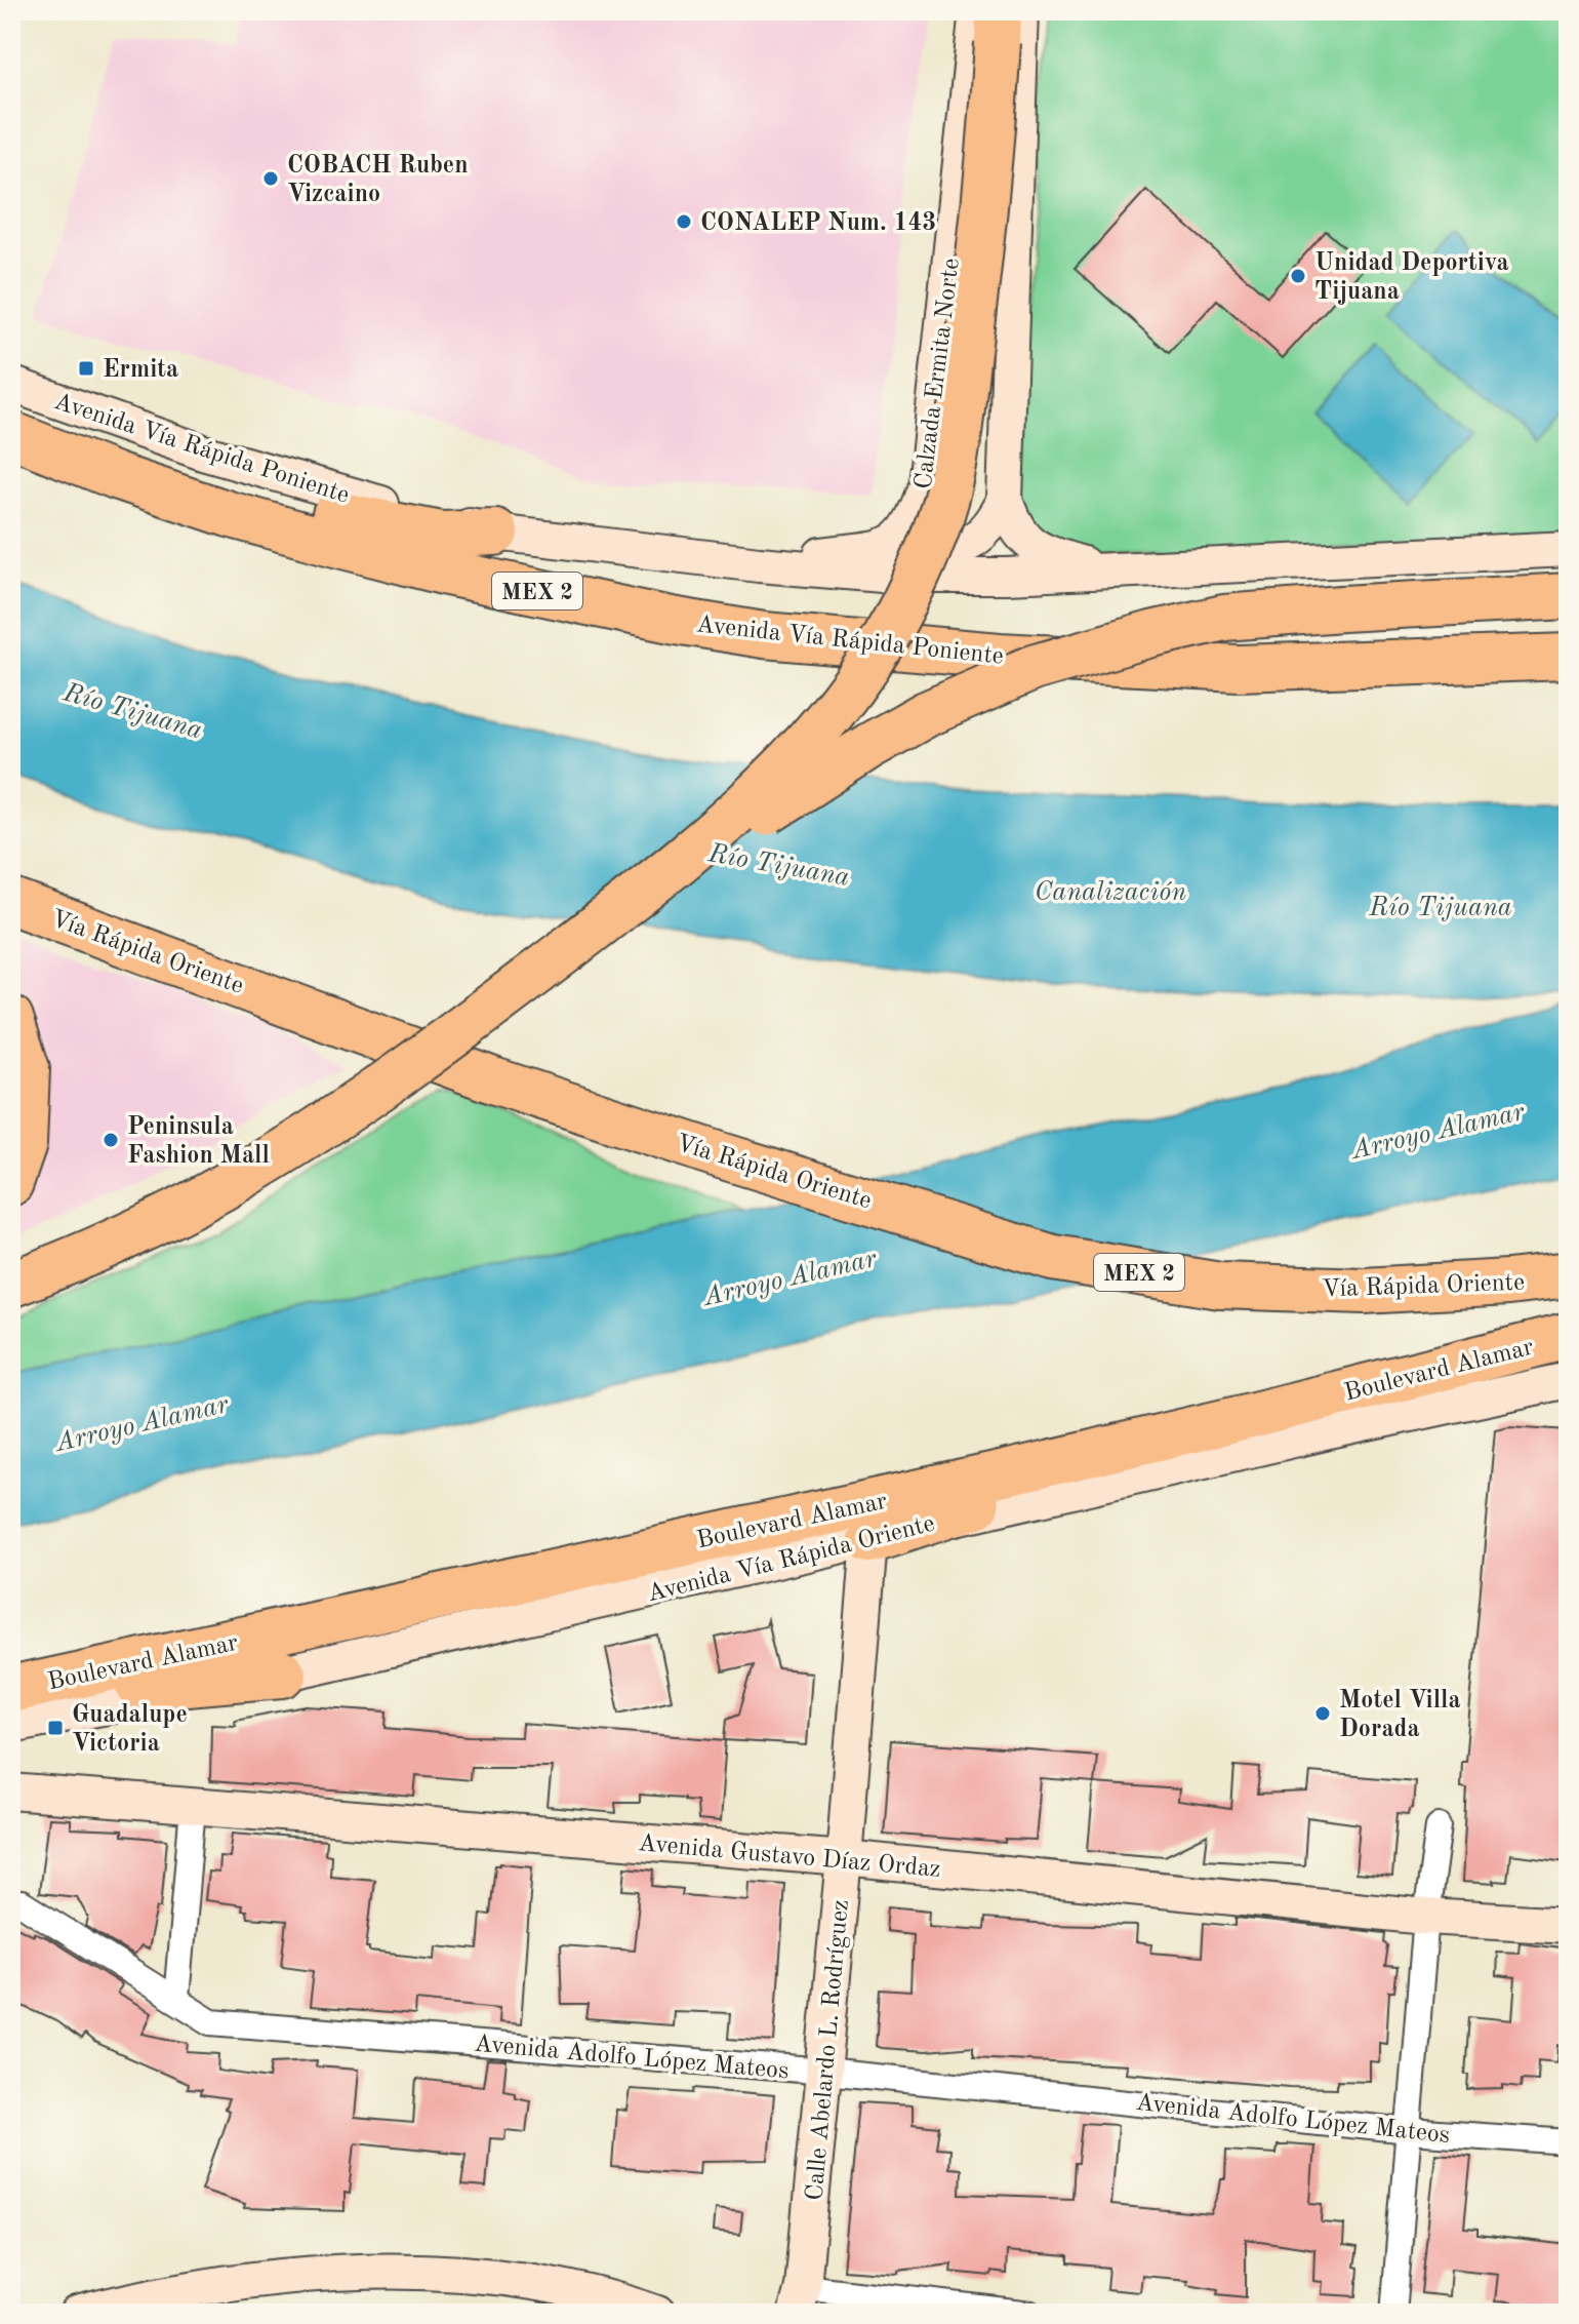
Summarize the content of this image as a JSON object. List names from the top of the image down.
{
  "streets": {
    "highway": [
      "Avenida Vía Rápida Poniente",
      "MEX 2",
      "Vía Rápida Oriente",
      "Boulevard Alamar"
    ],
    "main road": [
      "Calzada Ermita Norte",
      "Avenida Vía Rápida Oriente",
      "Avenida Gustavo Díaz Ordaz",
      "Calle Abelardo L. Rodríguez"
    ],
    "street": ["Avenida Adolfo López Mateos"]
  },
  "crossings": [
    ["Calzada Ermita Norte", "Avenida Vía Rápida Poniente"],
    ["Avenida Vía Rápida Oriente", "Calle Abelardo L. Rodríguez"],
    ["Avenida Gustavo Díaz Ordaz", "Calle Abelardo L. Rodríguez"],
    ["Calle Abelardo L. Rodríguez", "Avenida Adolfo López Mateos"]
  ],
  "water": ["Río Tijuana", "Canalización", "Arroyo Alamar"],
  "places": {
    "other": [
      "COBACH Ruben Vizcaino",
      "CONALEP Num. 143",
      "Unidad Deportiva Tijuana",
      "Peninsula Fashion Mall",
      "Motel Villa Dorada"
    ],
    "transit": ["Ermita", "Guadalupe Victoria"]
  }
}
